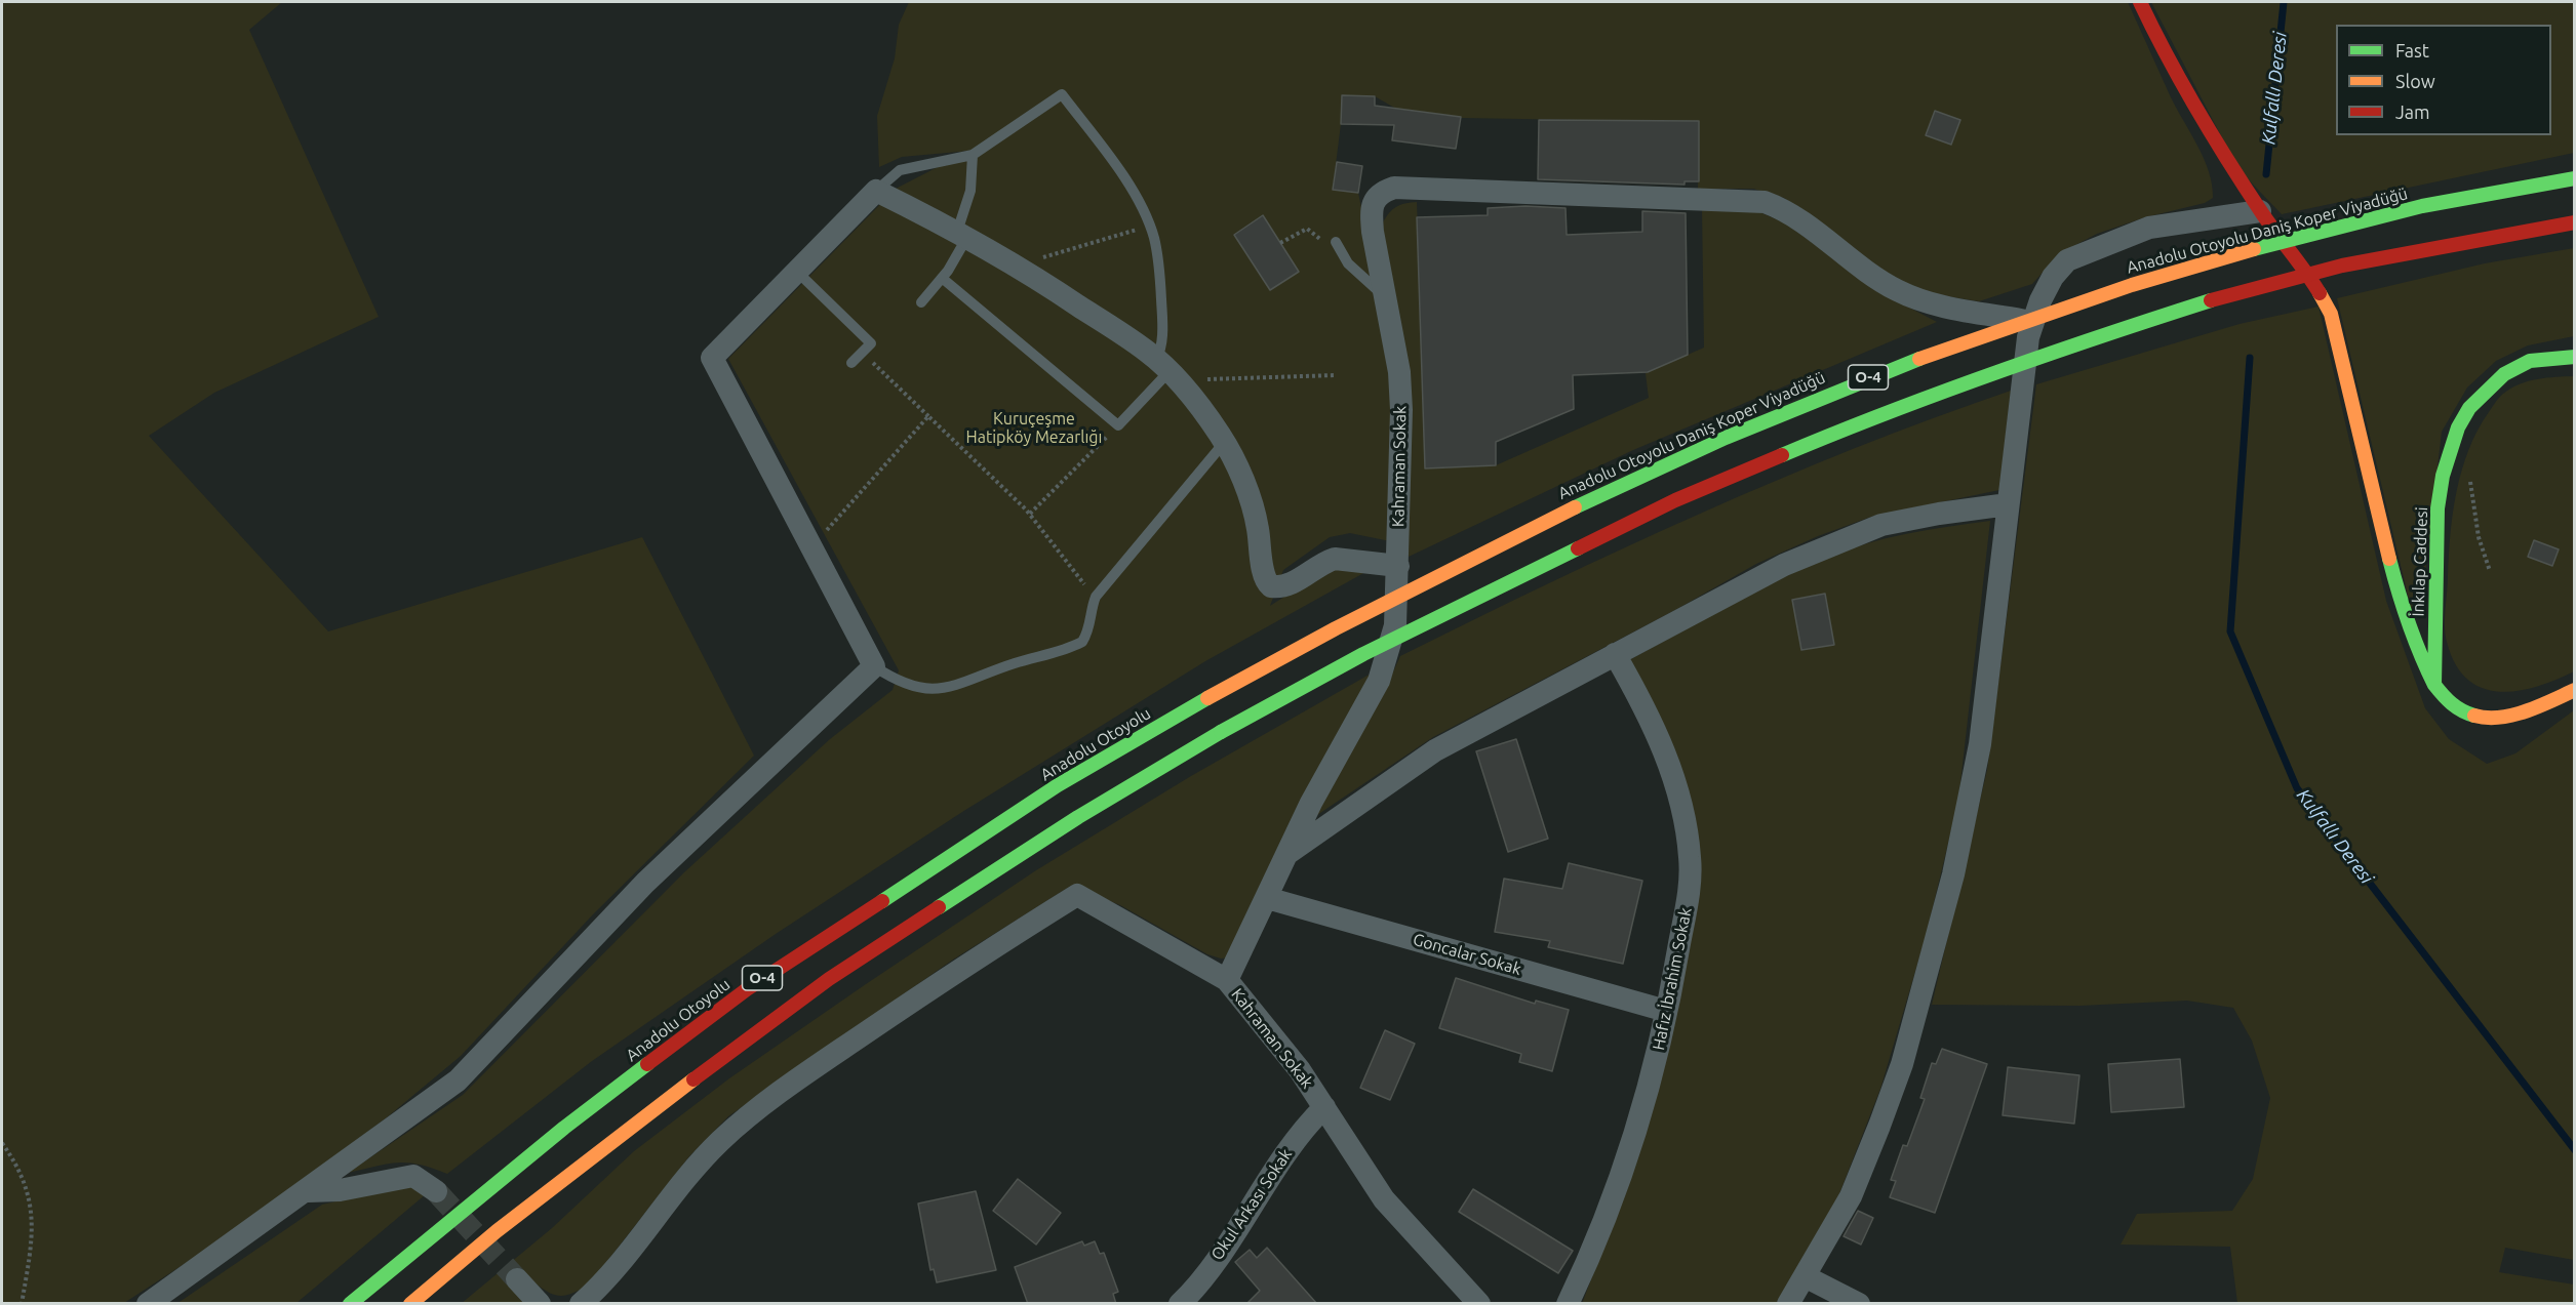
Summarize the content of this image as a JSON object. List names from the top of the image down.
{
  "streets": {
    "main road": [
      "Anadolu Otoyolu Daniş Koper Viyadüğü",
      "O-4",
      "İnkılap Caddesi",
      "Anadolu Otoyolu"
    ],
    "street": [
      "Kahraman Sokak",
      "Goncalar Sokak",
      "Hafız İbrahim Sokak",
      "Okul Arkası Sokak"
    ]
  },
  "crossings": [
    ["Anadolu Otoyolu Daniş Koper Viyadüğü", "Anadolu Otoyolu"],
    ["Kahraman Sokak", "Goncalar Sokak"],
    ["Kahraman Sokak", "Okul Arkası Sokak"],
    ["Goncalar Sokak", "Hafız İbrahim Sokak"]
  ],
  "water": ["Kulfallı Deresi"],
  "parks": ["Kuruçeşme Hatipköy Mezarlığı"],
  "legend": ["Fast", "Slow", "Jam"]
}
